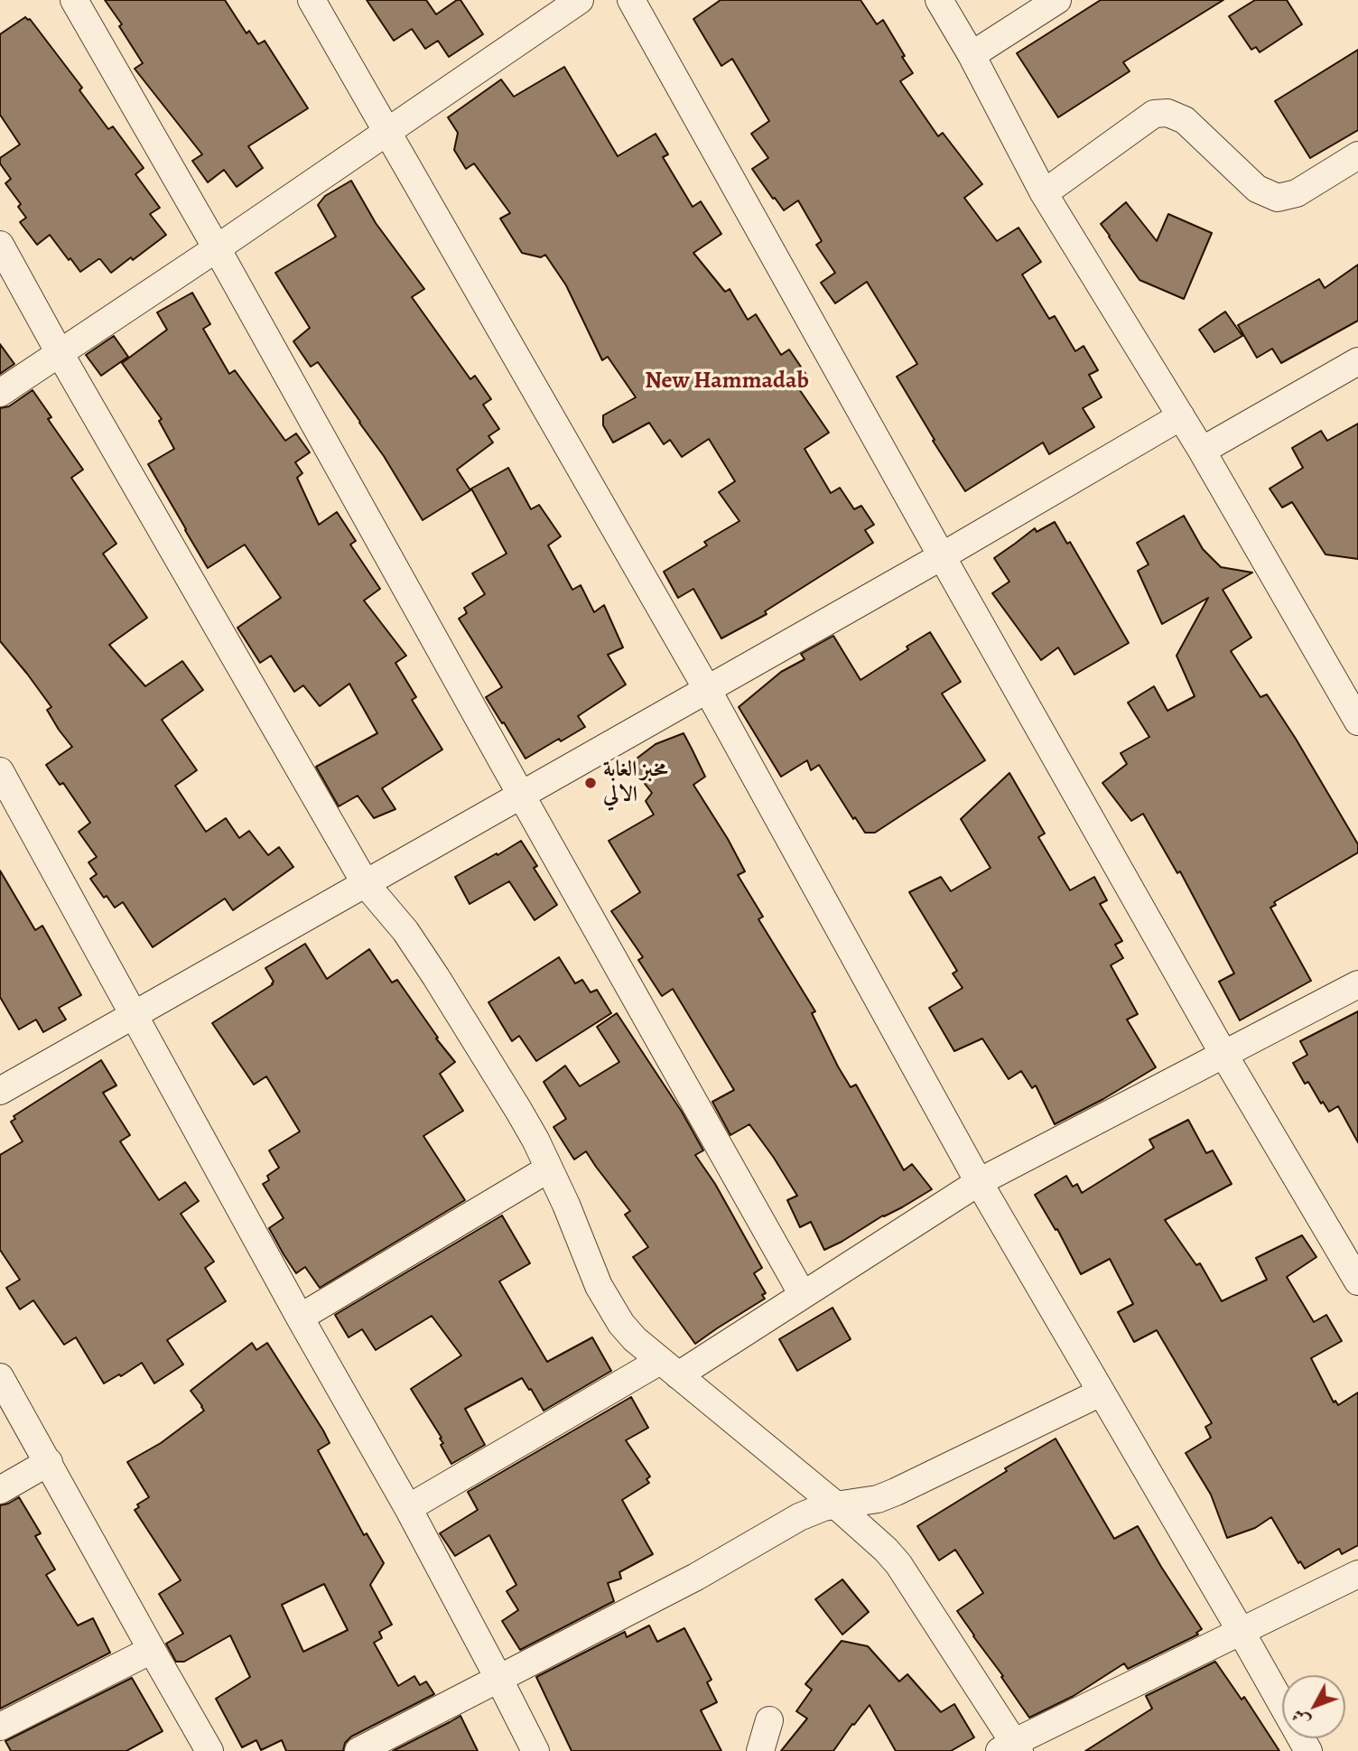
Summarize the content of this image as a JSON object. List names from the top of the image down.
{
  "districts": ["New Hammadab"],
  "places": ["مخبز الغابة الالي"],
  "north": "bottom left"
}
